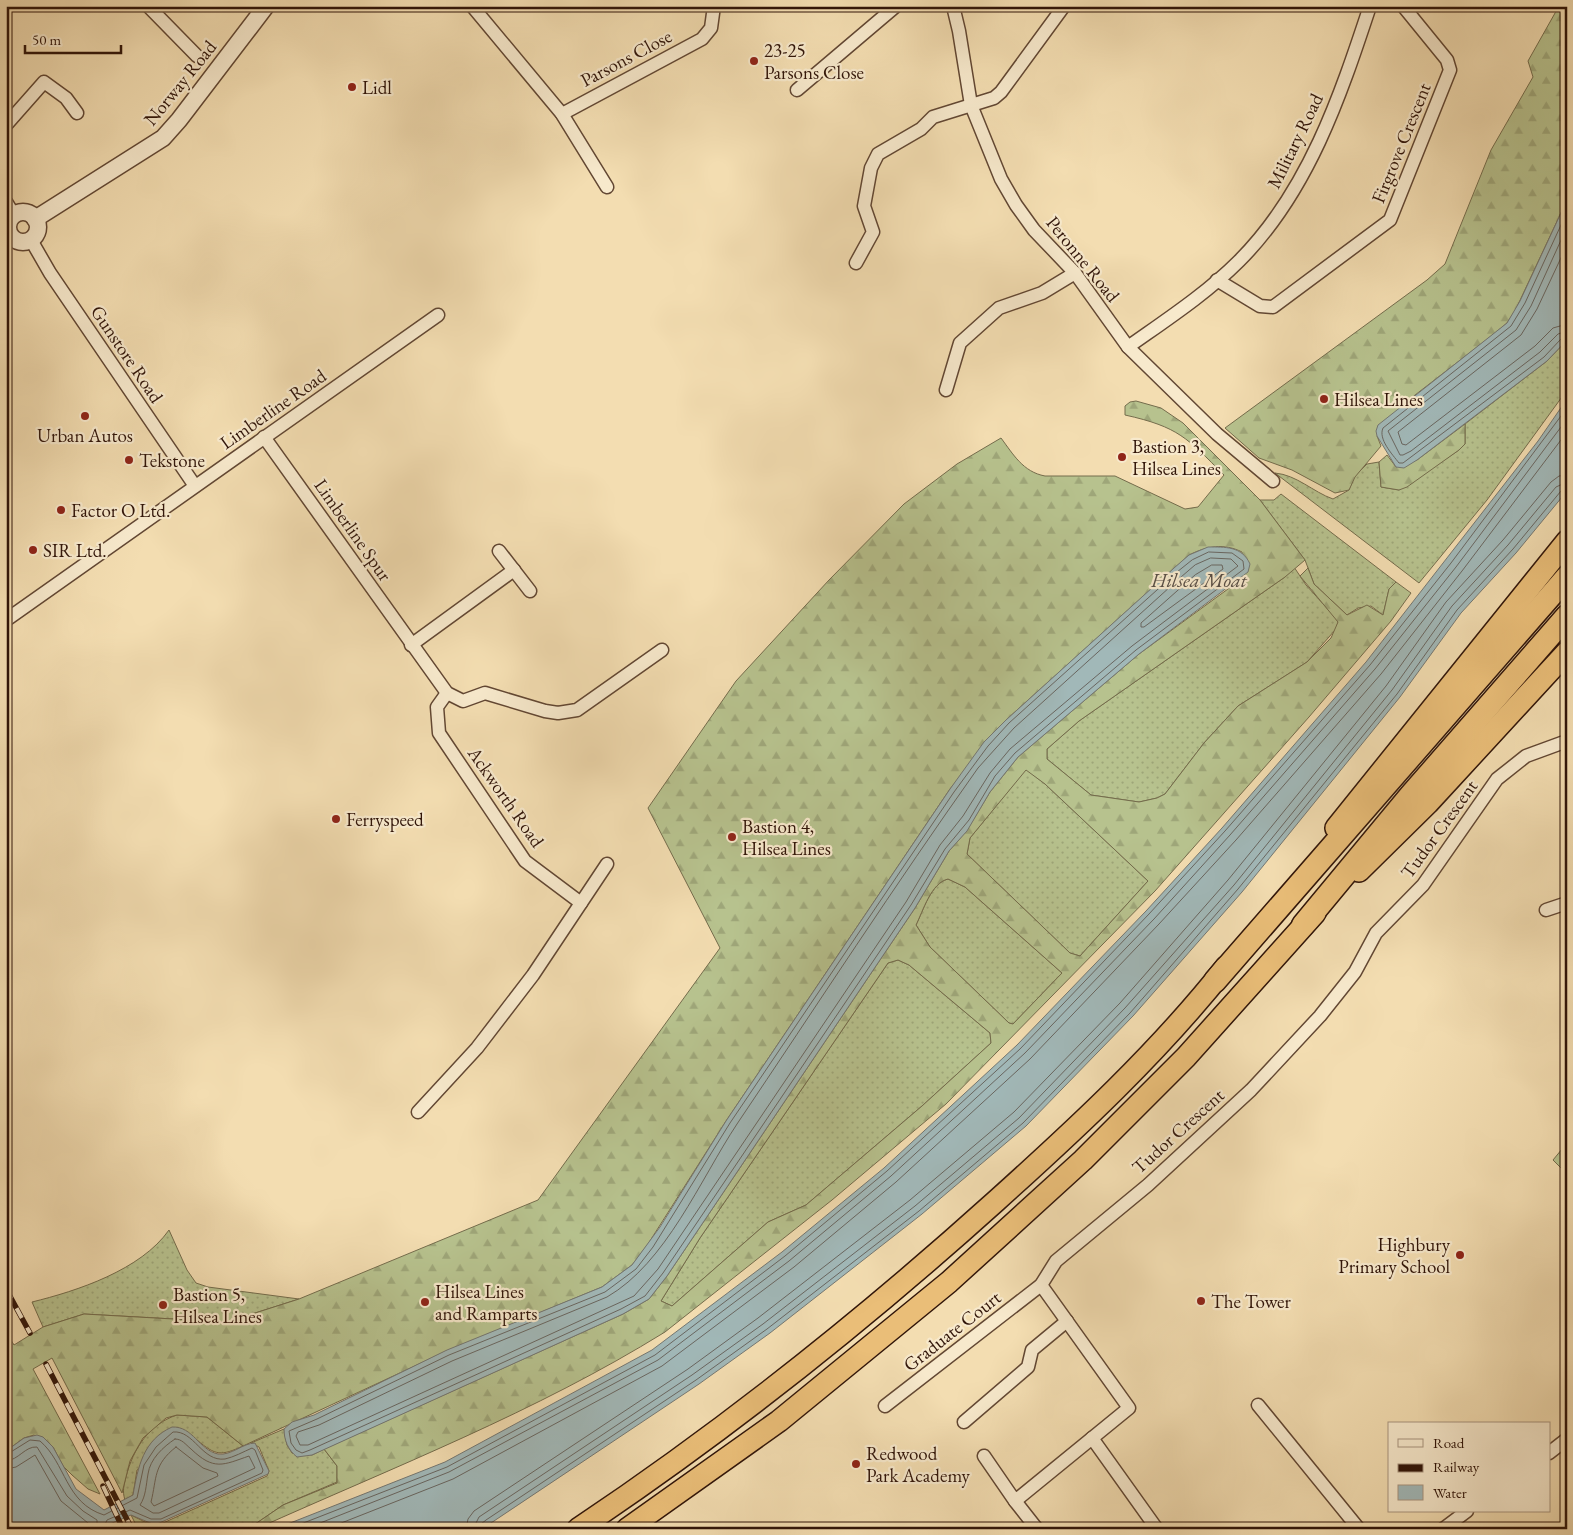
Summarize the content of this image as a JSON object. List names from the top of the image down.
{
  "streets": {
    "street": [
      "Parsons Close",
      "Norway Road",
      "Military Road",
      "Firgrove Crescent",
      "Peronne Road",
      "Gunstore Road",
      "Limberline Road",
      "Limberline Spur",
      "Ackworth Road",
      "Tudor Crescent",
      "Graduate Court"
    ]
  },
  "crossings": [
    ["Norway Road", "Gunstore Road"],
    ["Military Road", "Firgrove Crescent"],
    ["Military Road", "Peronne Road"],
    ["Gunstore Road", "Limberline Road"],
    ["Limberline Road", "Limberline Spur"],
    ["Limberline Spur", "Ackworth Road"],
    ["Tudor Crescent", "Graduate Court"]
  ],
  "water": ["Hilsea Moat"],
  "places": [
    "23-25 Parsons Close",
    "Lidl",
    "Hilsea Lines",
    "Urban Autos",
    "Bastion 3, Hilsea Lines",
    "Tekstone",
    "Factor O Ltd.",
    "SIR Ltd.",
    "Ferryspeed",
    "Bastion 4, Hilsea Lines",
    "Highbury Primary School",
    "The Tower",
    "Hilsea Lines and Ramparts",
    "Bastion 5, Hilsea Lines",
    "Redwood Park Academy"
  ],
  "legend": ["Road", "Railway", "Water"],
  "scale_bar": "50 m"
}
